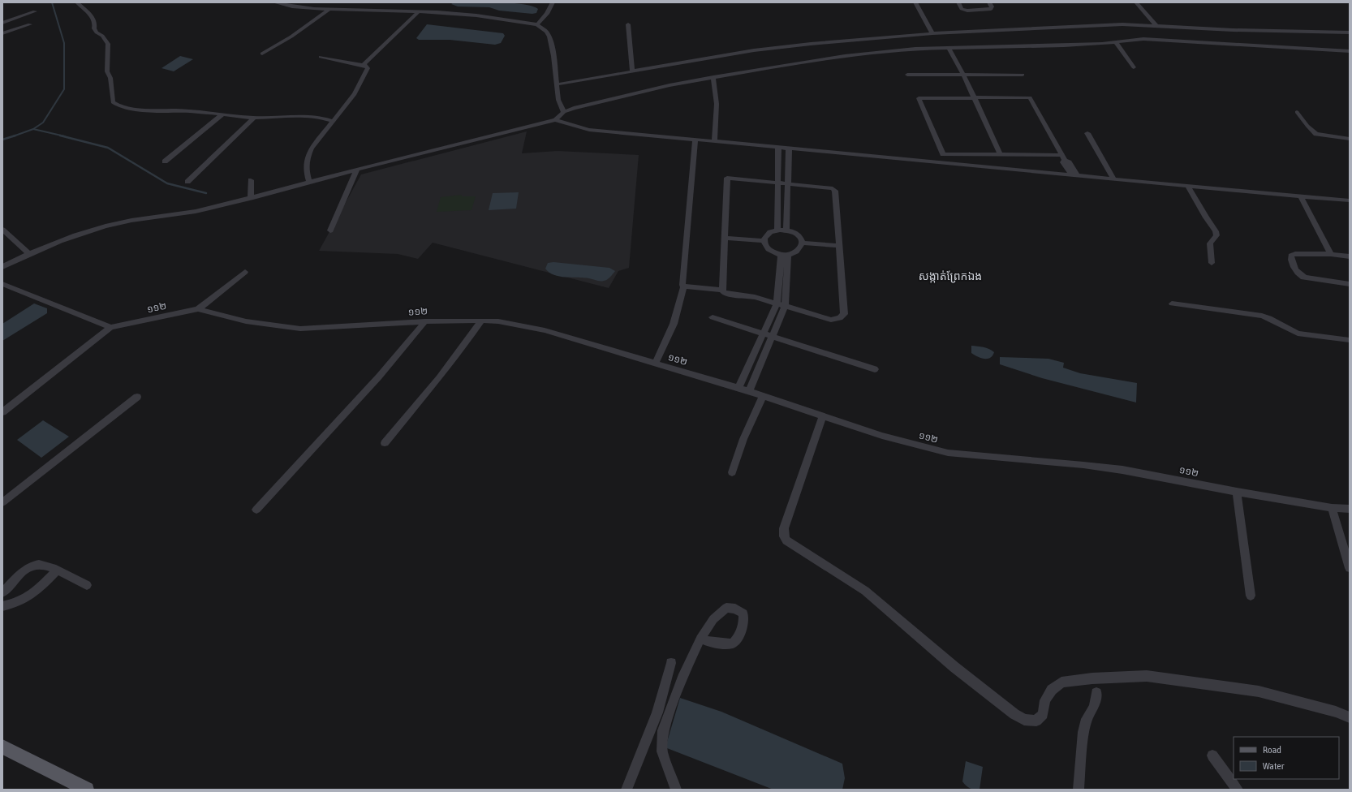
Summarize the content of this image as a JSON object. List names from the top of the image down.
{
  "streets": {
    "street": ["១១២"]
  },
  "districts": ["សង្កាត់ព្រែកឯង"],
  "legend": ["Road", "Water"]
}
